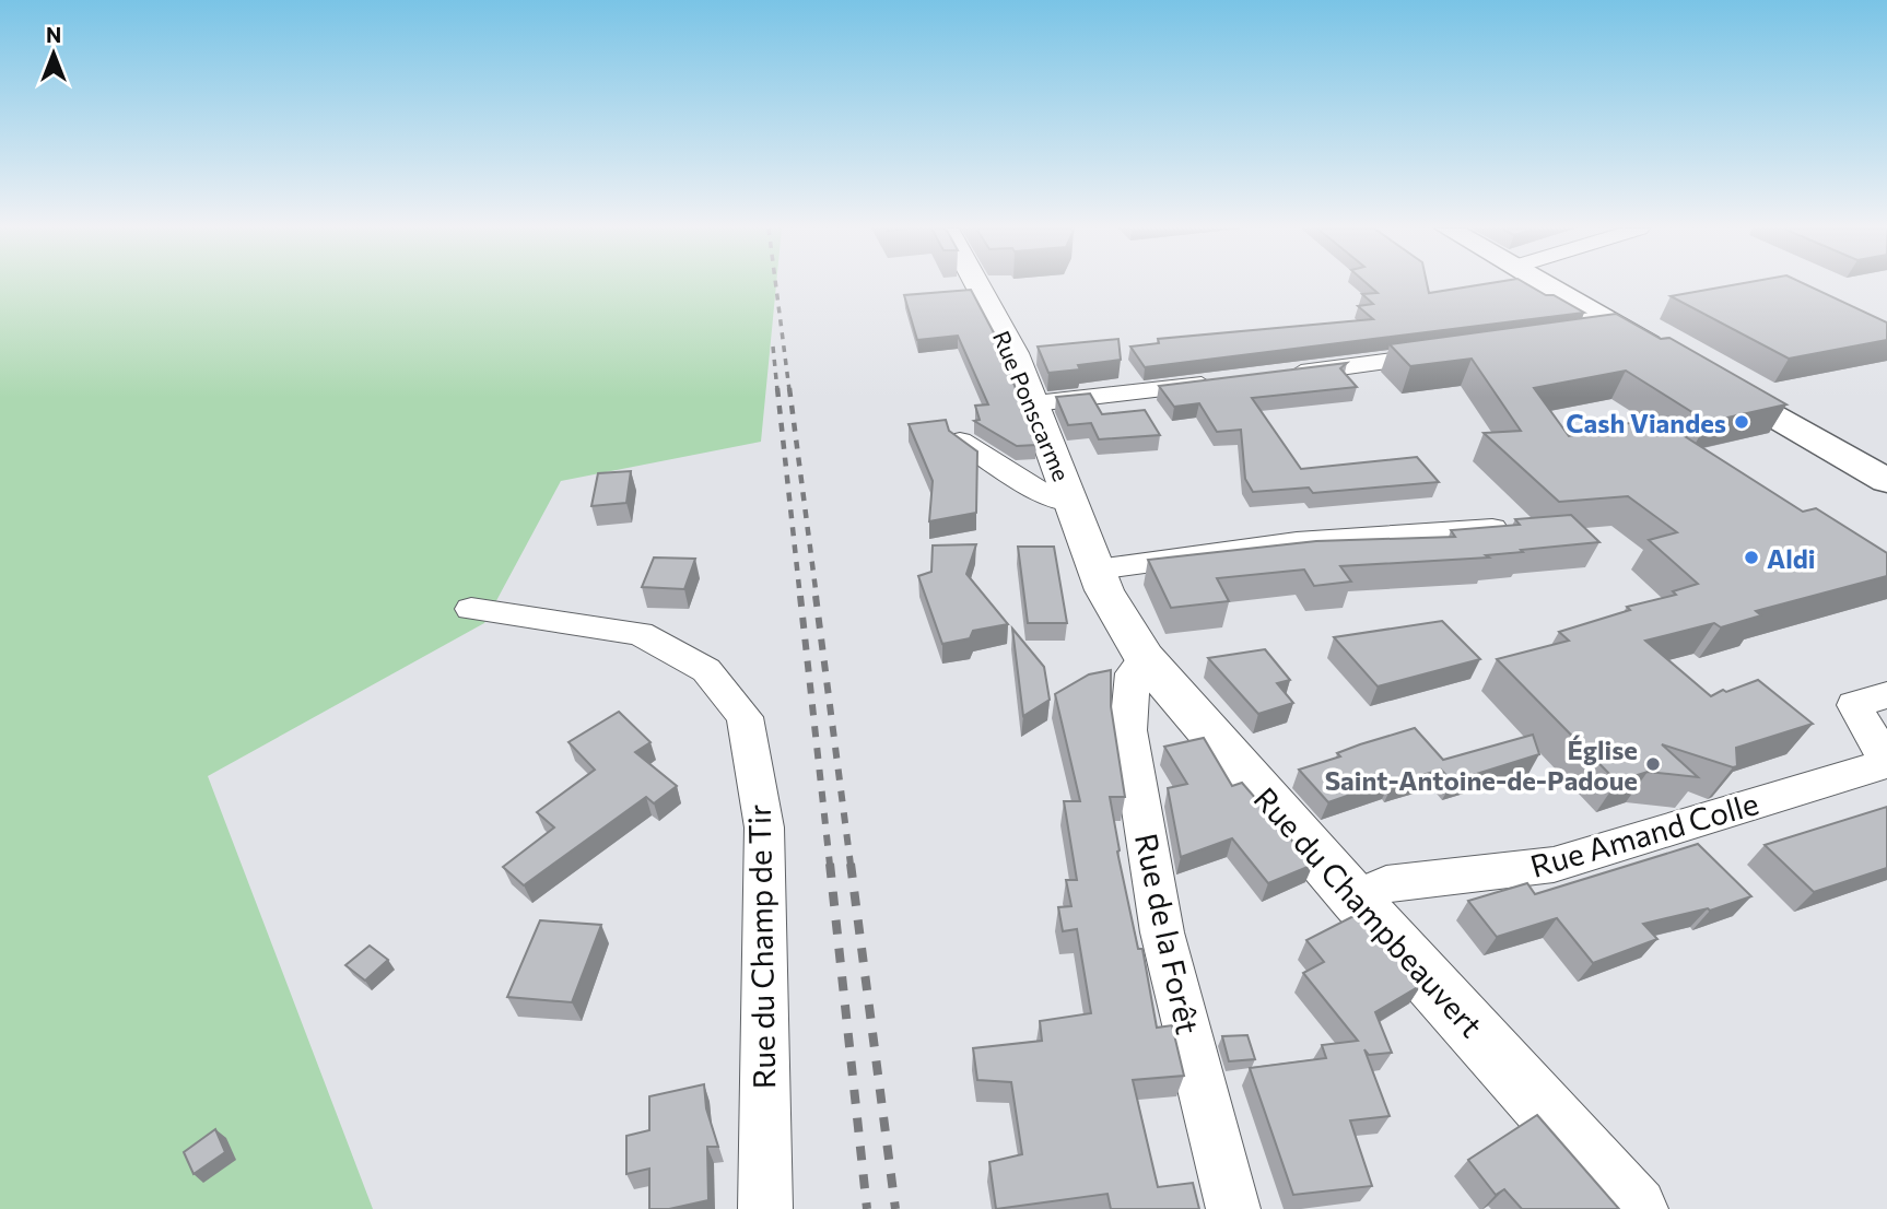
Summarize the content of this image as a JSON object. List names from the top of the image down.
{
  "streets": {
    "street": [
      "Rue Ponscarme",
      "Rue Amand Colle",
      "Rue du Champbeauvert",
      "Rue de la Forêt",
      "Rue du Champ de Tir"
    ]
  },
  "crossings": [
    ["Rue Ponscarme", "Rue du Champbeauvert"],
    ["Rue Amand Colle", "Rue du Champbeauvert"],
    ["Rue du Champbeauvert", "Rue de la Forêt"]
  ],
  "places": ["Cash Viandes", "Aldi", "Église Saint-Antoine-de-Padoue"],
  "north": "top"
}
